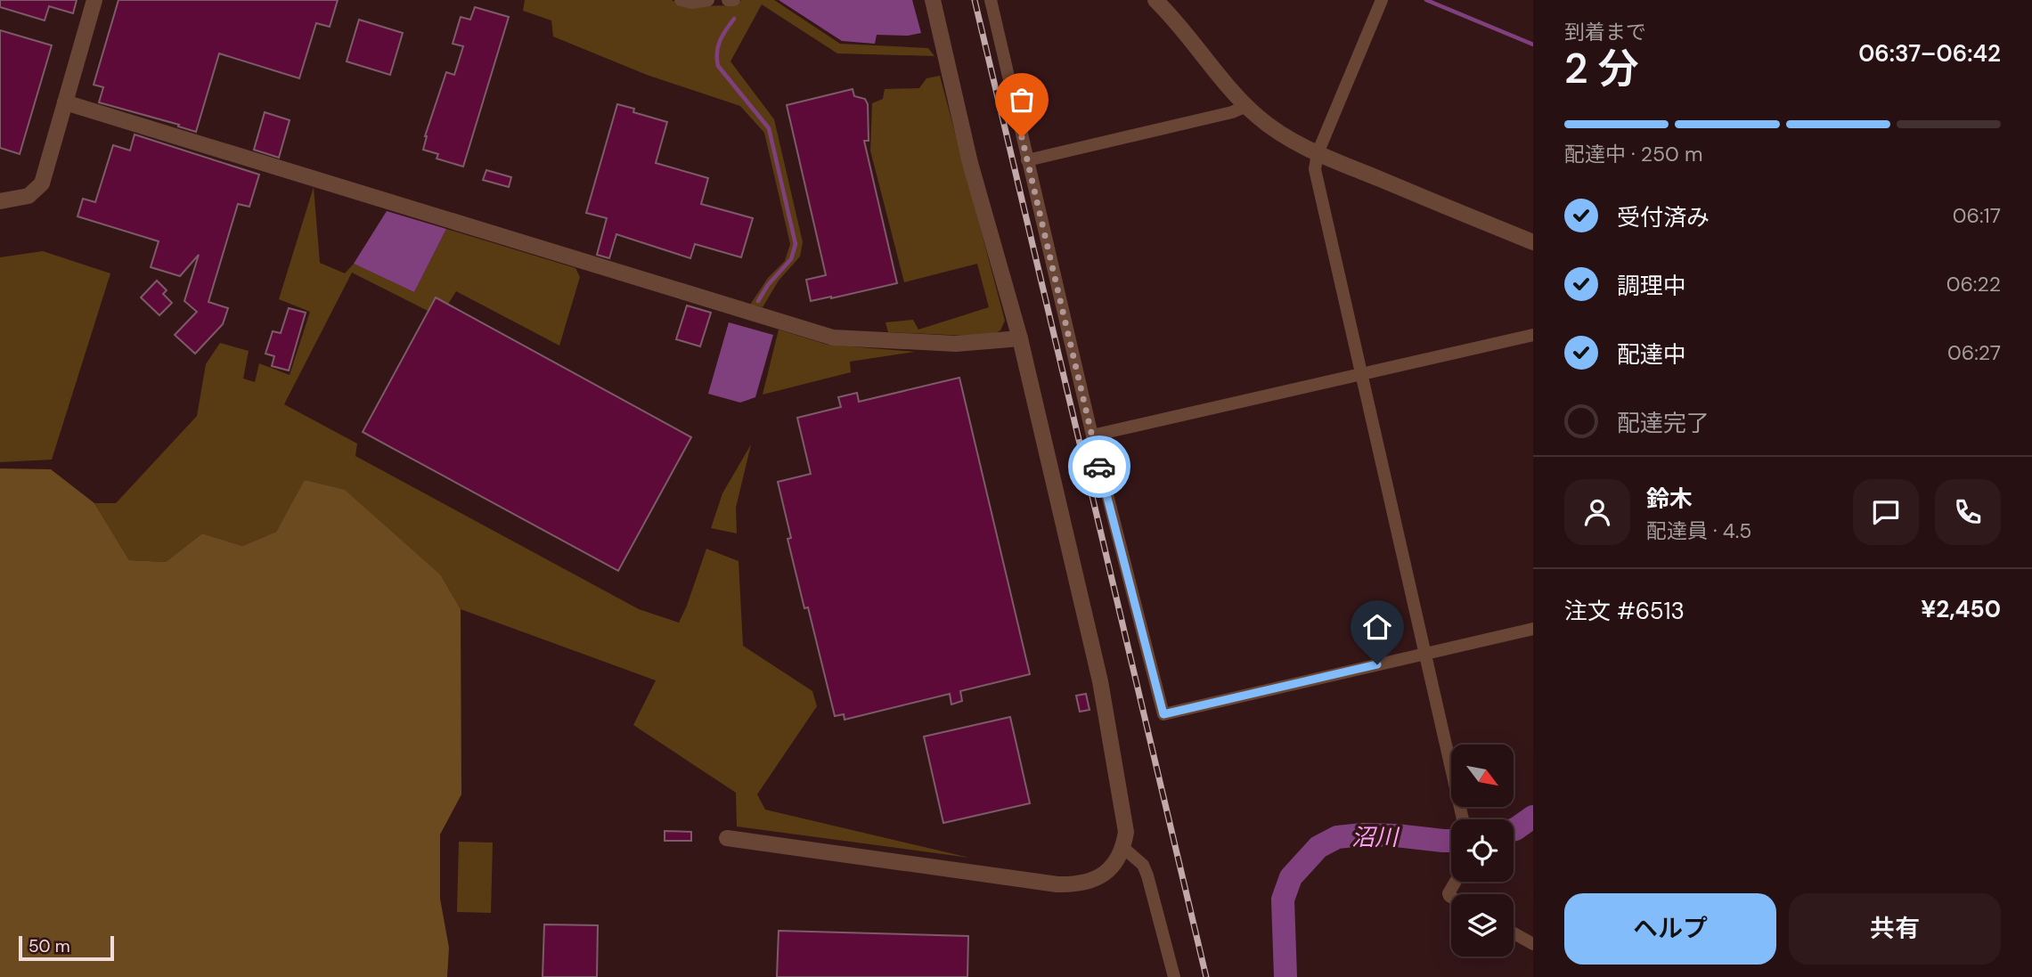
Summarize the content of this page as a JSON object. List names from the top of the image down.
{
  "water": ["沼川"],
  "scale_bar": "50 m",
  "north": "bottom right",
  "page": {
    "heading": ["2 分", "到着まで", "06:37–06:42"],
    "panel": [
      "鈴木",
      "配達員 · 4.5",
      "注文 #6513",
      "¥2,450"
    ],
    "bar": "配達中 · 250 m",
    "list": [
      ["受付済み", "06:17"],
      ["調理中", "06:22"],
      ["配達中", "06:27"],
      "配達完了"
    ],
    "buttons": ["ヘルプ", "共有"],
    "scale": "50 m"
  }
}
